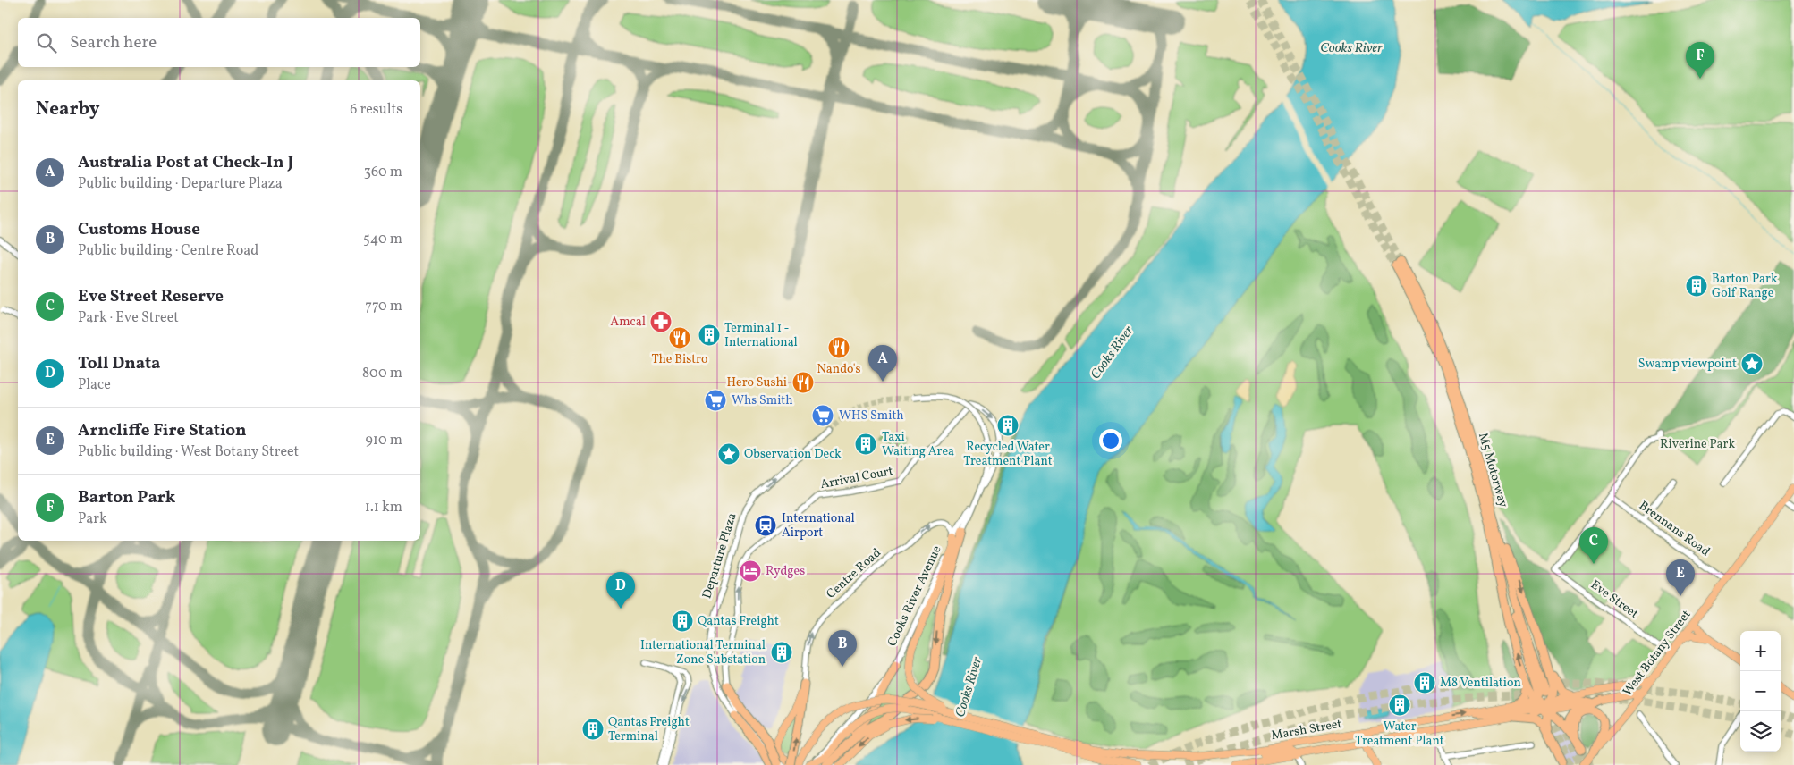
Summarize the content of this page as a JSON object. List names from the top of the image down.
{
  "streets": {
    "highway": ["M5 Motorway"],
    "main road": ["West Botany Street", "Marsh Street"],
    "street": [
      "Arrival Court",
      "Brennans Road",
      "Departure Plaza",
      "Centre Road",
      "Cooks River Avenue",
      "Eve Street"
    ]
  },
  "crossings": [
    ["Brennans Road", "Eve Street"],
    ["Brennans Road", "West Botany Street"],
    ["Centre Road", "Cooks River Avenue"],
    ["Eve Street", "West Botany Street"]
  ],
  "one_way": ["Departure Plaza", "Centre Road"],
  "water": ["Cooks River"],
  "parks": ["Riverine Park"],
  "places": {
    "building": [
      "Barton Park Golf Range",
      "Terminal 1 - International",
      "Recycled Water Treatment Plant",
      "Taxi Waiting Area",
      "Qantas Freight",
      "International Terminal Zone Substation",
      "M8 Ventilation",
      "Water Treatment Plant",
      "Qantas Freight Terminal"
    ],
    "pharmacy": ["Amcal"],
    "restaurant": ["The Bistro", "Nando's", "Hero Sushi"],
    "place": ["Swamp viewpoint", "Observation Deck"],
    "supermarket": ["Whs Smith", "WHS Smith"],
    "station": ["International Airport"],
    "hotel": ["Rydges"]
  },
  "page": {
    "search": "Search here",
    "pins": [
      "F",
      "A",
      "C",
      "E",
      "D",
      "B"
    ],
    "heading": ["Nearby", "6 results"],
    "list": [
      {
        "mark": "A",
        "name": "Australia Post at Check-In J",
        "note": "Public building · Departure Plaza",
        "value": "360 m"
      },
      {
        "mark": "B",
        "name": "Customs House",
        "note": "Public building · Centre Road",
        "value": "540 m"
      },
      {
        "mark": "C",
        "name": "Eve Street Reserve",
        "note": "Park · Eve Street",
        "value": "770 m"
      },
      {
        "mark": "D",
        "name": "Toll Dnata",
        "note": "Place",
        "value": "800 m"
      },
      {
        "mark": "E",
        "name": "Arncliffe Fire Station",
        "note": "Public building · West Botany Street",
        "value": "910 m"
      },
      {
        "mark": "F",
        "name": "Barton Park",
        "note": "Park",
        "value": "1.1 km"
      }
    ],
    "map_buttons": ["+", "−"]
  }
}
